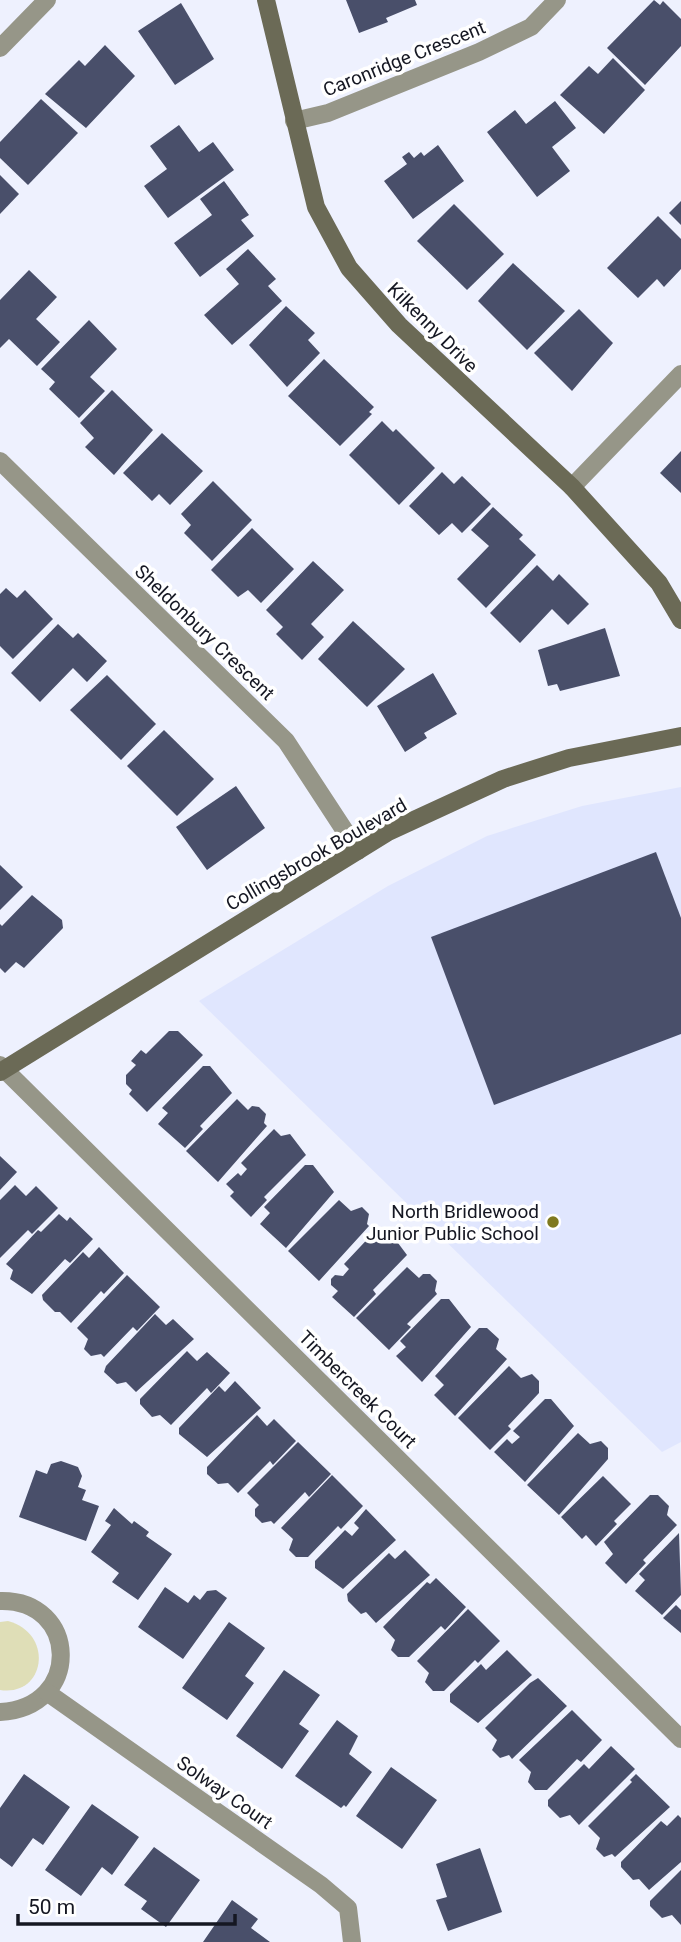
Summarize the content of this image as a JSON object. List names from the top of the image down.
{
  "streets": {
    "street": [
      "Caronridge Crescent",
      "Kilkenny Drive",
      "Sheldonbury Crescent",
      "Collingsbrook Boulevard",
      "Timbercreek Court",
      "Solway Court"
    ]
  },
  "crossings": [
    ["Caronridge Crescent", "Kilkenny Drive"],
    ["Sheldonbury Crescent", "Collingsbrook Boulevard"],
    ["Collingsbrook Boulevard", "Timbercreek Court"]
  ],
  "places": ["North Bridlewood Junior Public School"],
  "scale_bar": "50 m"
}
